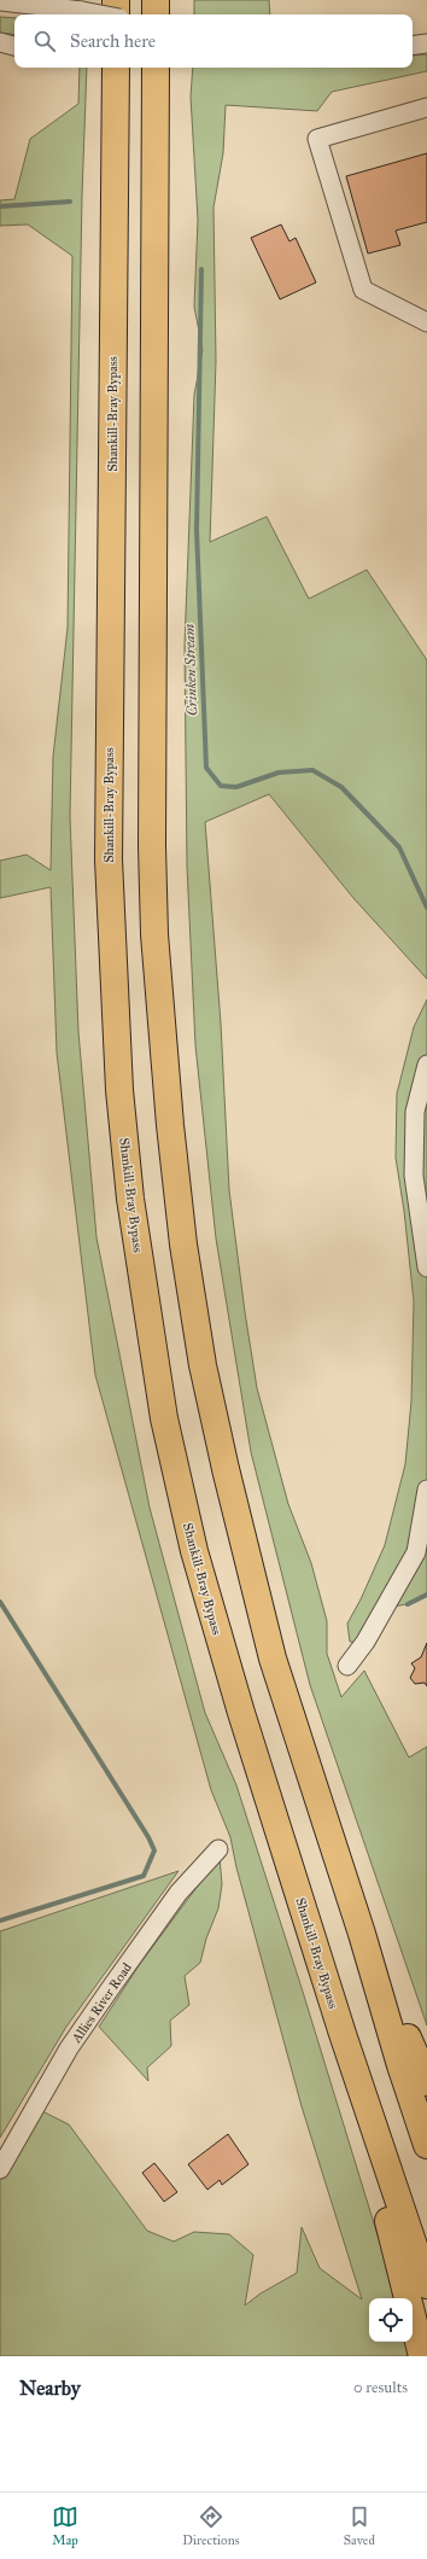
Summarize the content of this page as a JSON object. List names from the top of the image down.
{
  "streets": {
    "highway": ["Shankill-Bray Bypass"],
    "street": ["Allies River Road"]
  },
  "water": ["Crinken Stream"],
  "page": {
    "search": "Search here",
    "heading": ["Nearby", "0 results"],
    "nav": ["Map", "Directions", "Saved"]
  }
}
